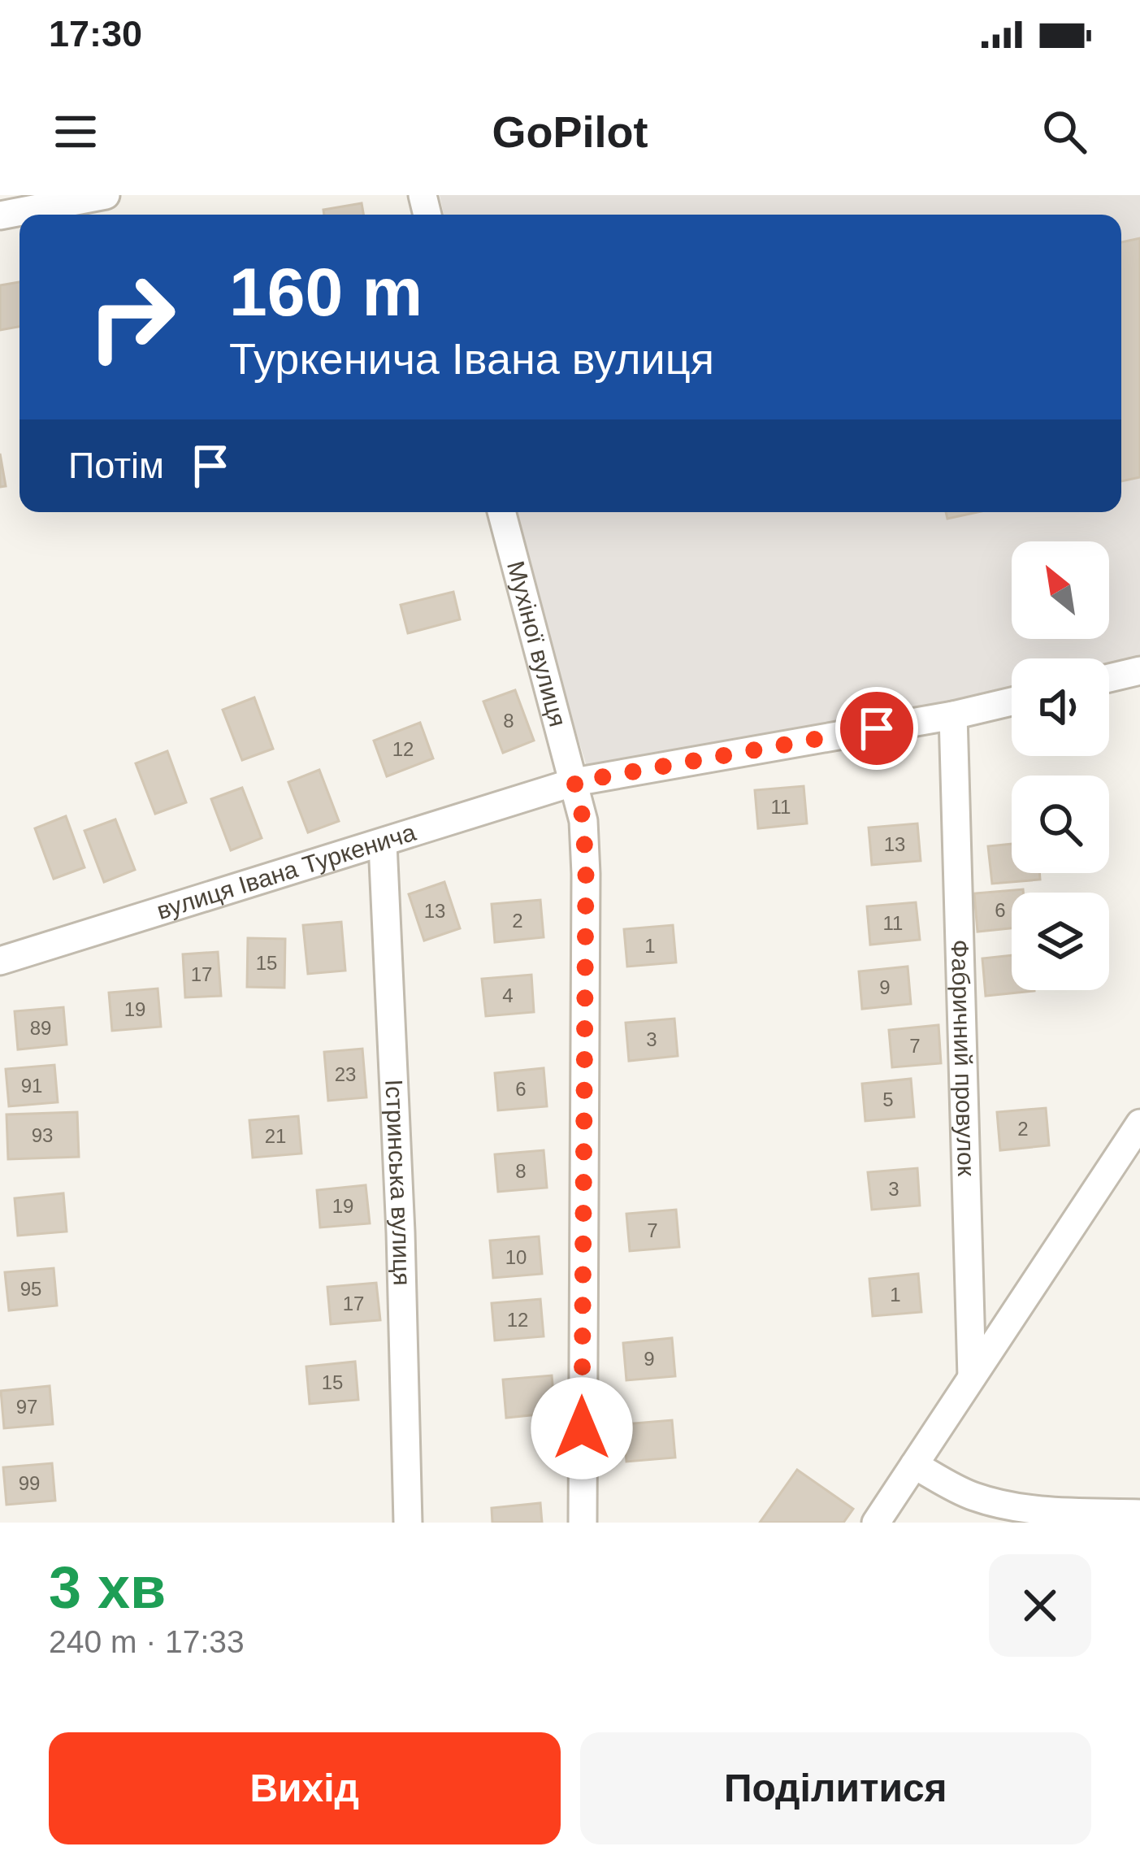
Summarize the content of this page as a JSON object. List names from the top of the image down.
{
  "streets": {
    "street": [
      "Мухіної вулиця",
      "вулиця Івана Туркенича",
      "Фабричний провулок",
      "Істринська вулиця"
    ]
  },
  "crossings": [
    ["Мухіної вулиця", "вулиця Івана Туркенича"],
    ["вулиця Івана Туркенича", "Фабричний провулок"],
    ["вулиця Івана Туркенича", "Істринська вулиця"]
  ],
  "house_numbers": [
    "8",
    "12",
    "11",
    "13",
    "6",
    "13",
    "2",
    "11",
    "1",
    "15",
    "17",
    "9",
    "4",
    "19",
    "89",
    "3",
    "7",
    "23",
    "91",
    "6",
    "5",
    "2",
    "93",
    "21",
    "8",
    "3",
    "19",
    "7",
    "10",
    "95",
    "1",
    "17",
    "12",
    "9",
    "15",
    "97",
    "99"
  ],
  "north": "top left",
  "page": {
    "status": "17:30",
    "header": "GoPilot",
    "turn": ["160 m", "Туркенича Івана вулиця"],
    "then": "Потім",
    "heading": ["3 хв", "240 m · 17:33"],
    "buttons": ["Вихід", "Поділитися"]
  }
}
